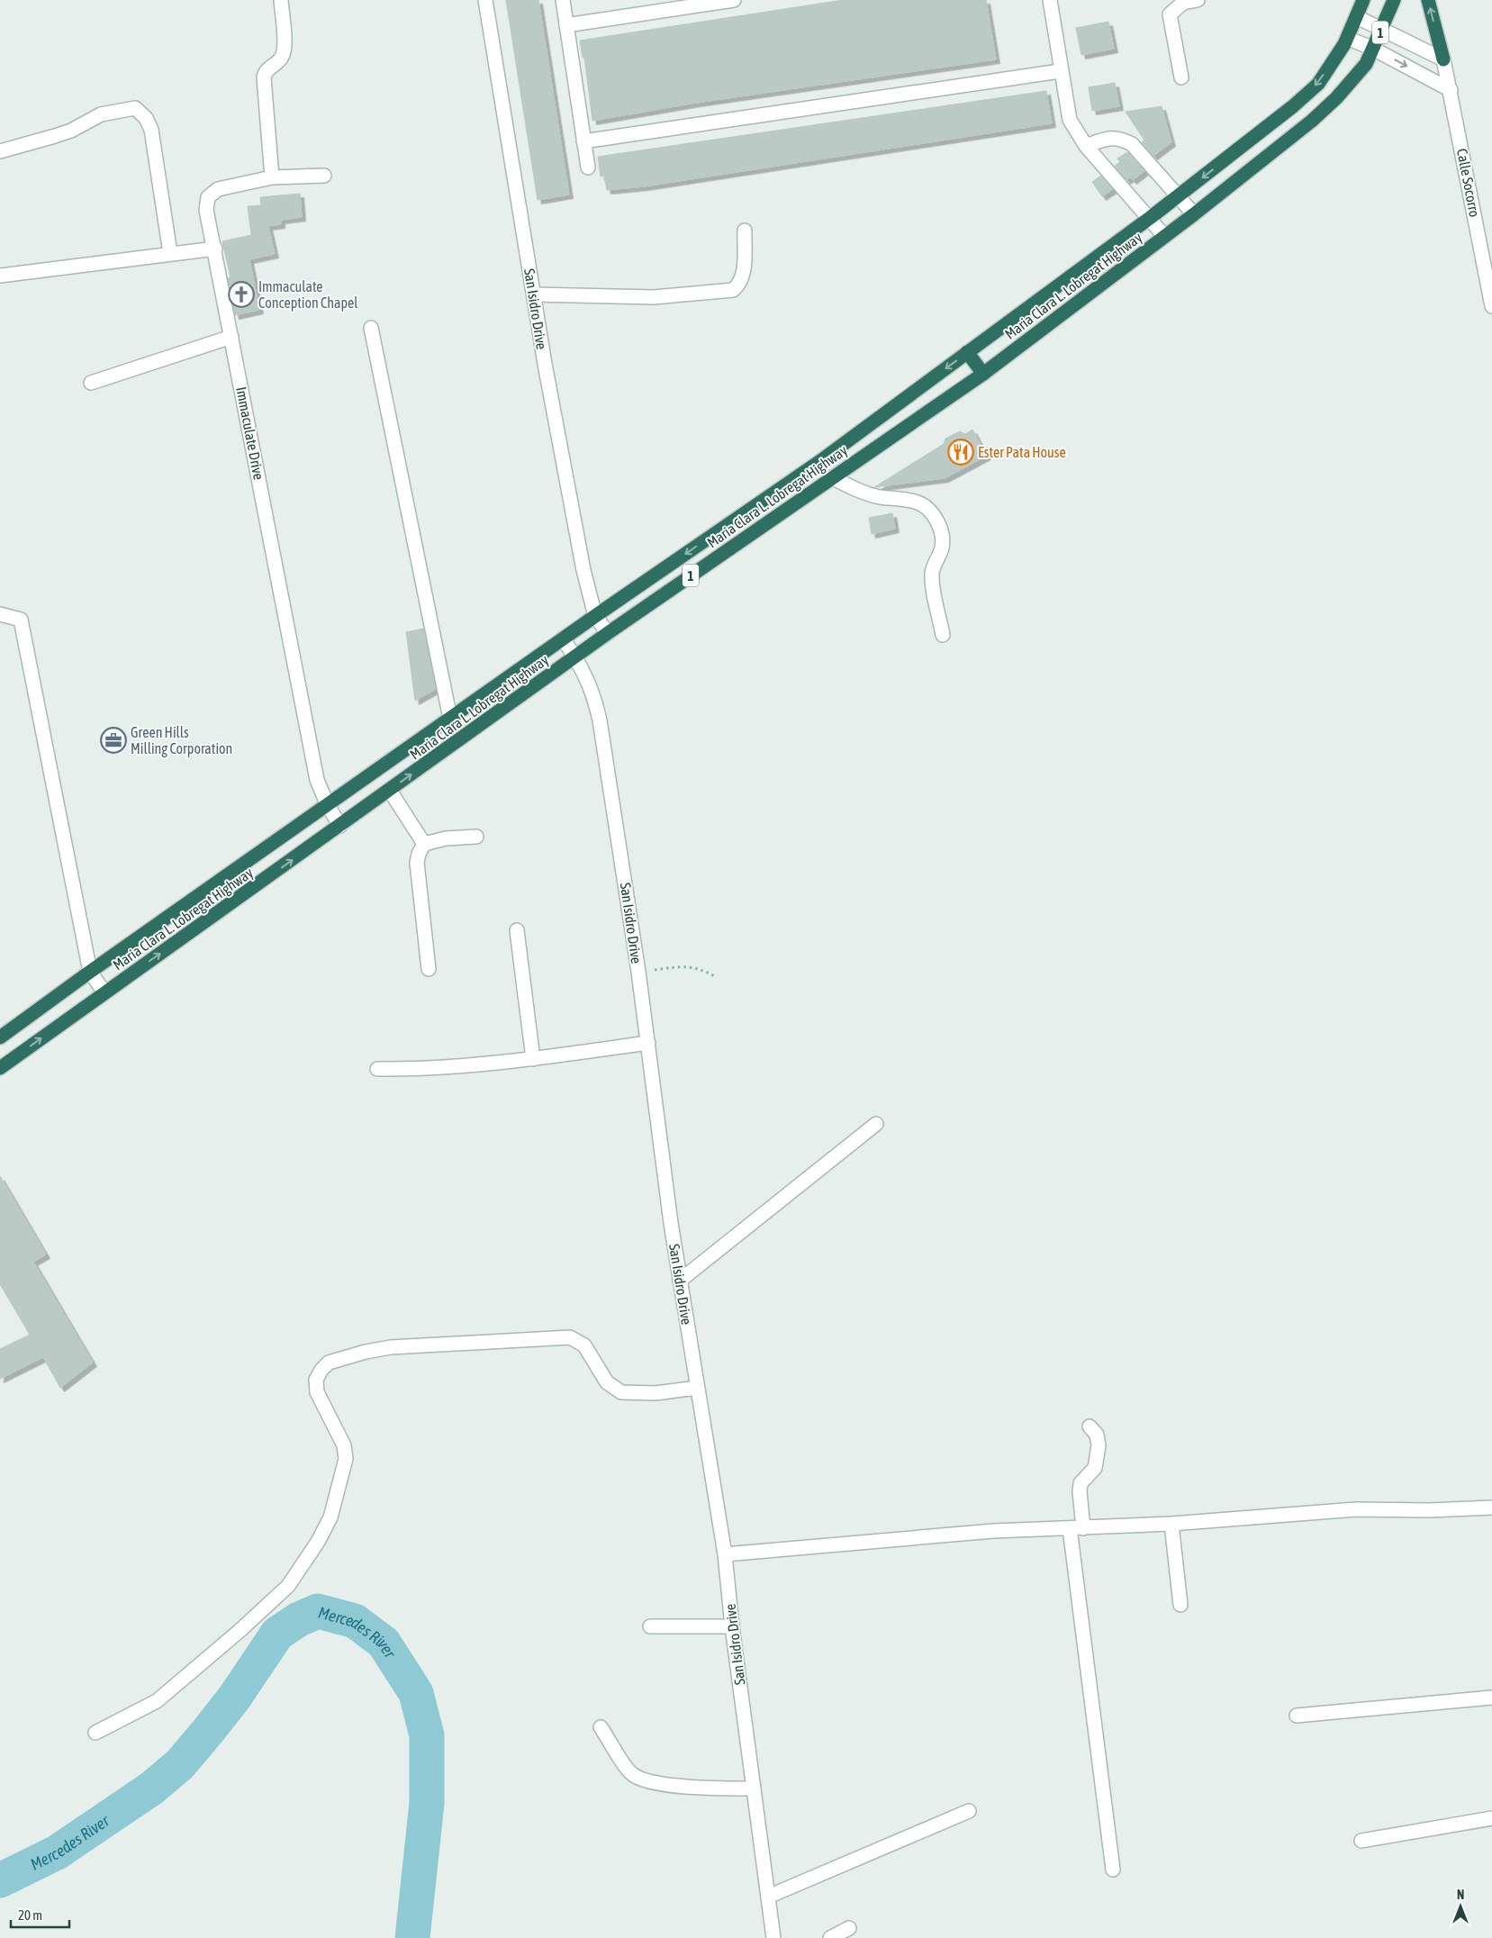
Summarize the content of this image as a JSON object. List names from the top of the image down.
{
  "streets": {
    "highway": ["1", "Maria Clara L. Lobregat Highway"],
    "street": ["Calle Socorro", "San Isidro Drive", "Immaculate Drive"]
  },
  "crossings": [
    ["Maria Clara L. Lobregat Highway", "San Isidro Drive"],
    ["Maria Clara L. Lobregat Highway", "Immaculate Drive"]
  ],
  "water": ["Mercedes River"],
  "places": {
    "church": ["Immaculate Conception Chapel"],
    "restaurant": ["Ester Pata House"],
    "office": ["Green Hills Milling Corporation"]
  },
  "scale_bar": "20 m",
  "north": "top"
}
